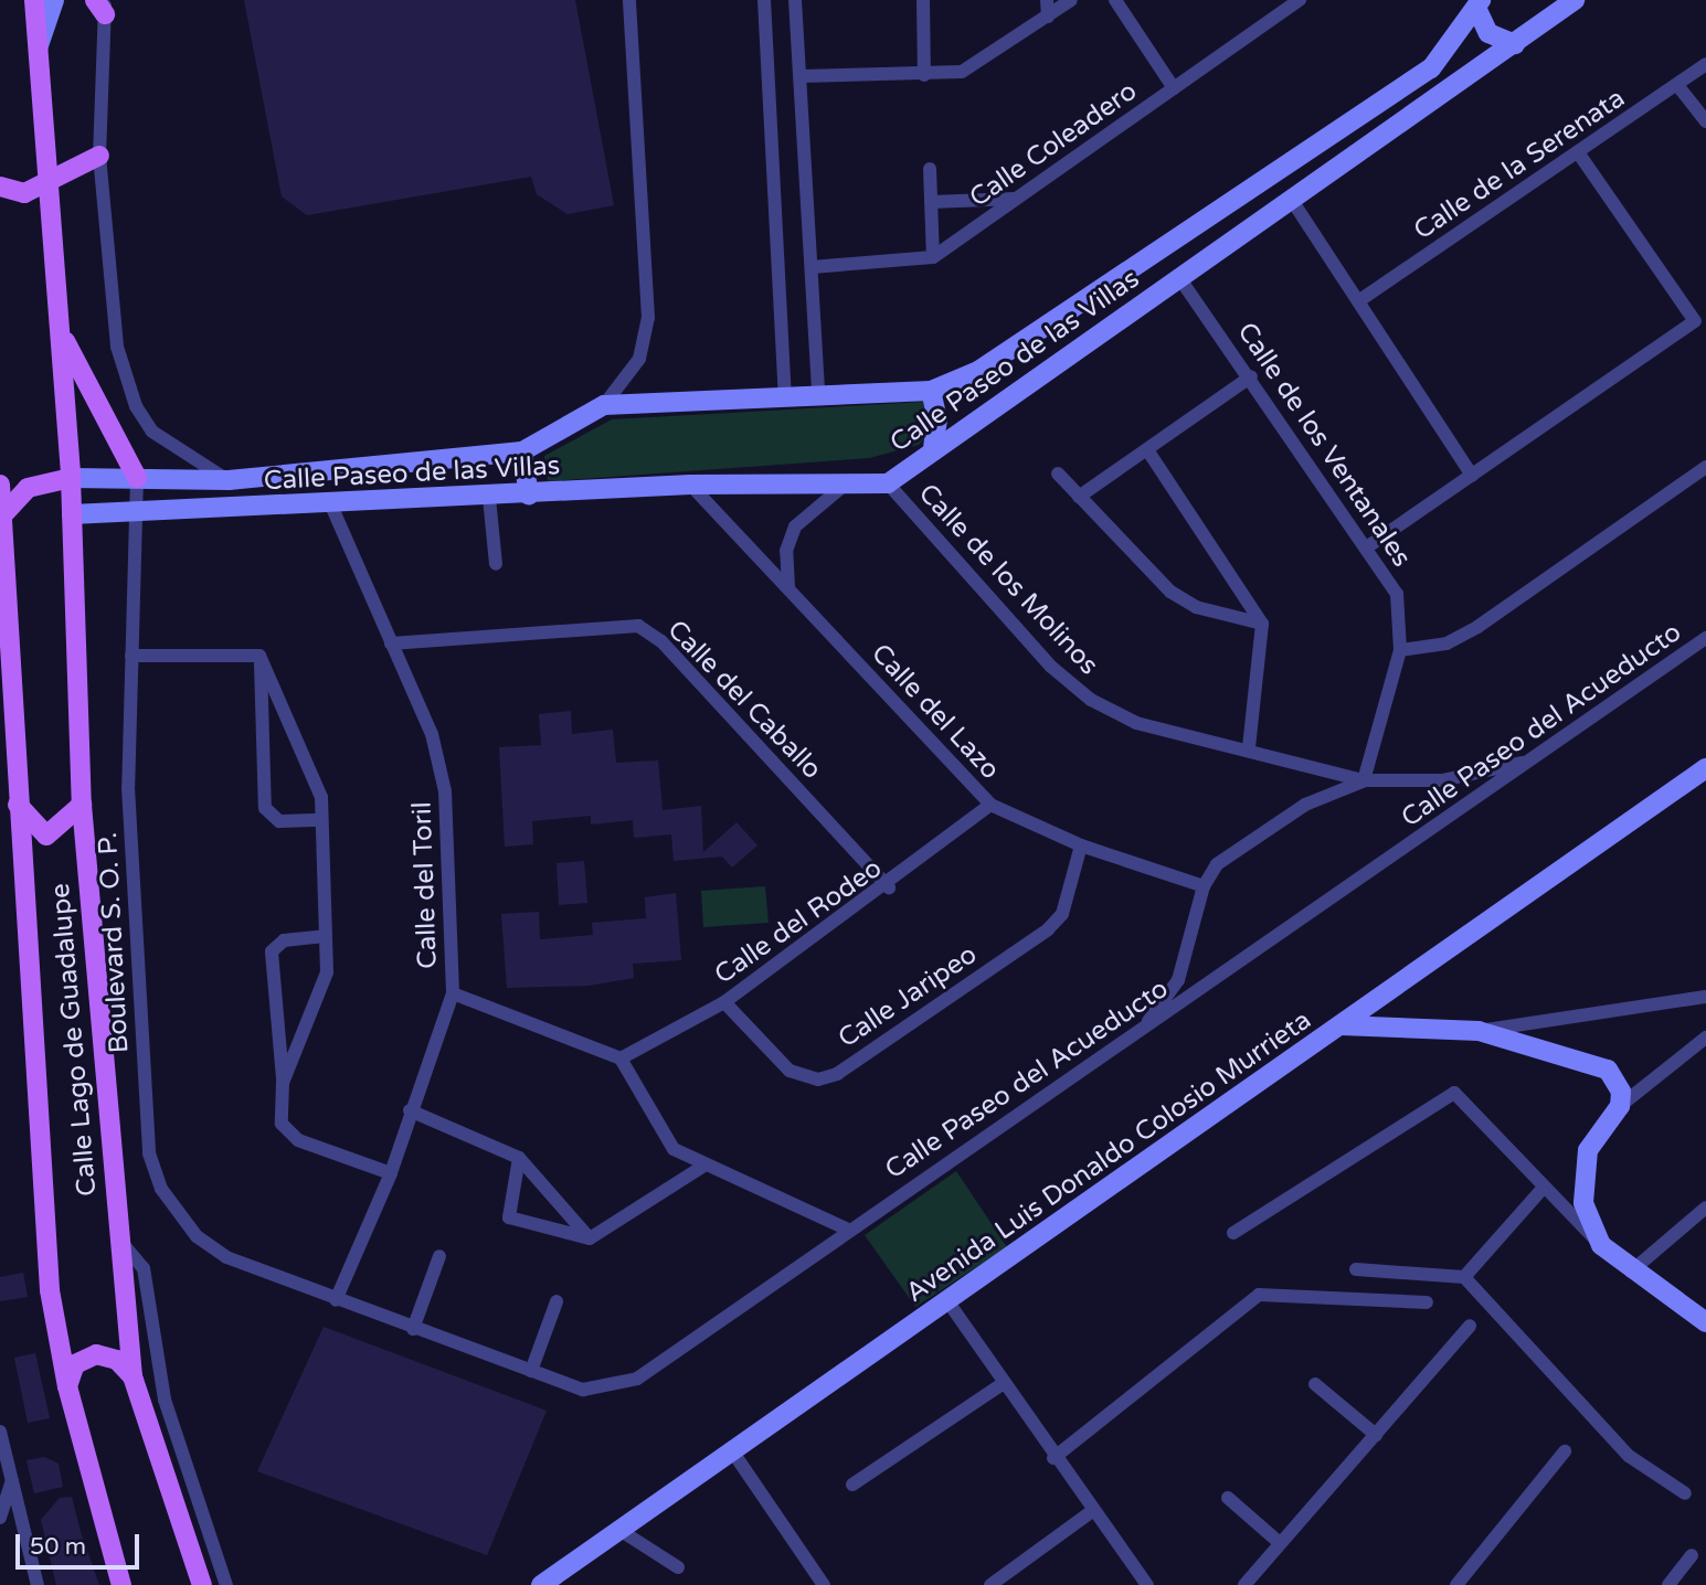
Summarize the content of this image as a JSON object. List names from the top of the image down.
{
  "streets": {
    "main road": ["Calle Lago de Guadalupe"],
    "street": [
      "Calle Coleadero",
      "Calle de la Serenata",
      "Calle Paseo de las Villas",
      "Calle de los Ventanales",
      "Calle de los Molinos",
      "Calle del Caballo",
      "Calle del Lazo",
      "Calle Paseo del Acueducto",
      "Calle del Toril",
      "Calle del Rodeo",
      "Boulevard S. O. P.",
      "Calle Jaripeo",
      "Avenida Luis Donaldo Colosio Murrieta"
    ]
  },
  "crossings": [
    ["Calle Paseo de las Villas", "Calle de los Ventanales"],
    ["Calle Paseo de las Villas", "Calle de los Molinos"],
    ["Calle Paseo de las Villas", "Calle del Lazo"],
    ["Calle Paseo de las Villas", "Calle del Toril"],
    ["Calle Paseo de las Villas", "Boulevard S. O. P."],
    ["Calle Paseo de las Villas", "Calle Lago de Guadalupe"],
    ["Calle de los Ventanales", "Calle de los Molinos"],
    ["Calle de los Molinos", "Calle del Lazo"],
    ["Calle de los Molinos", "Calle Paseo del Acueducto"],
    ["Calle del Caballo", "Calle del Toril"],
    ["Calle del Caballo", "Calle del Rodeo"],
    ["Calle del Lazo", "Calle del Rodeo"],
    ["Calle del Lazo", "Calle Jaripeo"],
    ["Calle Paseo del Acueducto", "Boulevard S. O. P."],
    ["Calle del Toril", "Calle del Rodeo"],
    ["Calle del Rodeo", "Calle Jaripeo"]
  ],
  "scale_bar": "50 m"
}
